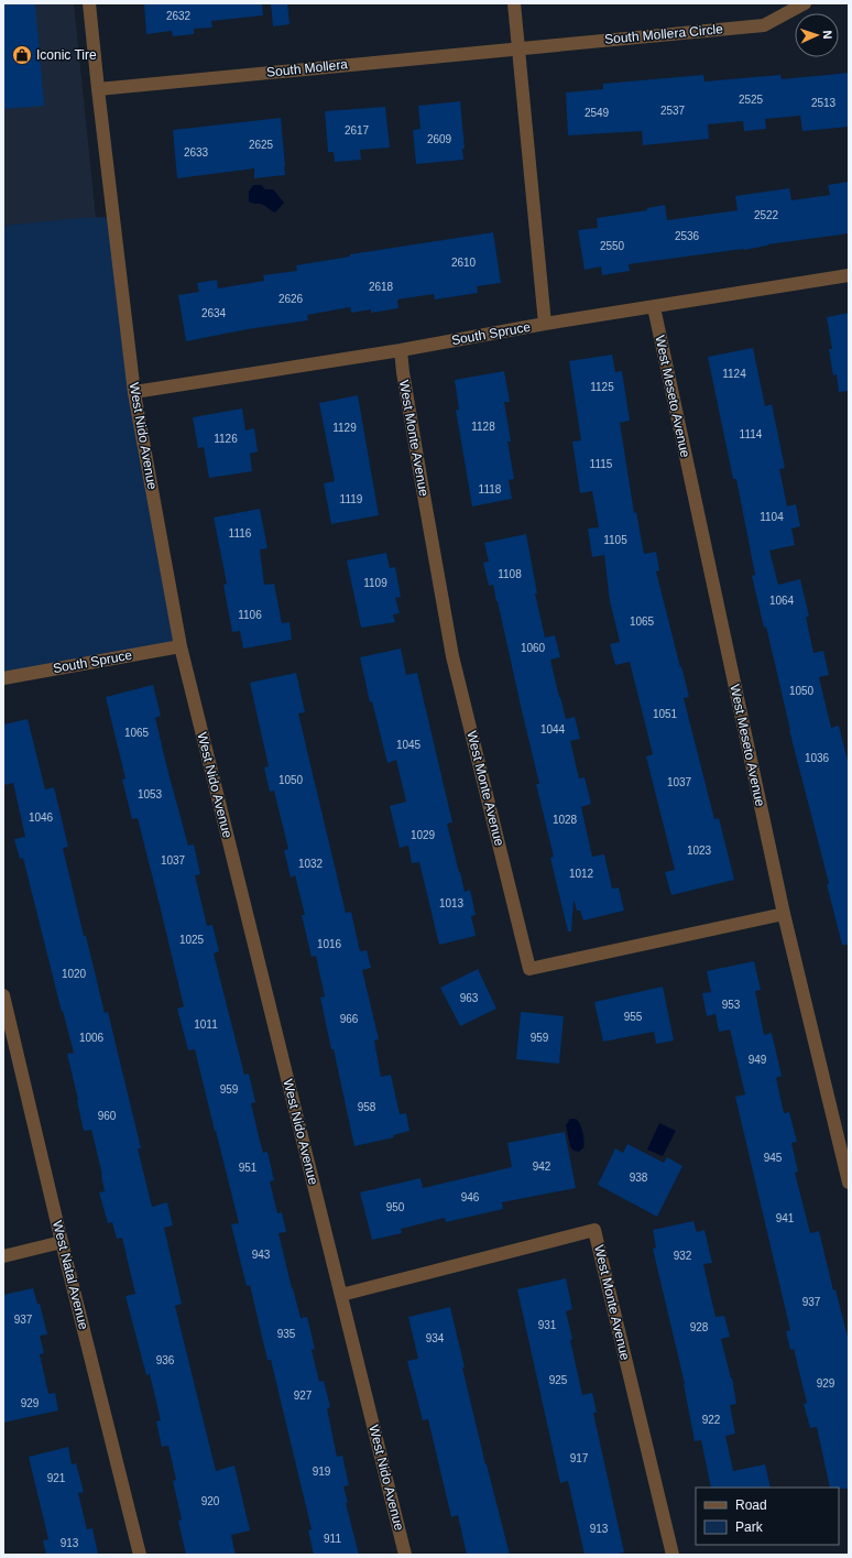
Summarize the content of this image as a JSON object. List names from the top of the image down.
{
  "streets": {
    "street": [
      "South Mollera Circle",
      "South Mollera",
      "South Spruce",
      "West Meseto Avenue",
      "West Nido Avenue",
      "West Monte Avenue",
      "West Natal Avenue"
    ]
  },
  "crossings": [
    ["South Mollera Circle", "South Mollera"],
    ["South Mollera", "West Nido Avenue"],
    ["South Spruce", "West Meseto Avenue"],
    ["South Spruce", "West Nido Avenue"],
    ["South Spruce", "West Monte Avenue"],
    ["West Meseto Avenue", "West Monte Avenue"],
    ["West Nido Avenue", "West Monte Avenue"]
  ],
  "places": {
    "shop": ["Iconic Tire"]
  },
  "house_numbers": [
    "2632",
    "2525",
    "2513",
    "2537",
    "2549",
    "2617",
    "2609",
    "2625",
    "2633",
    "2522",
    "2536",
    "2550",
    "2610",
    "2618",
    "2626",
    "2634",
    "1124",
    "1125",
    "1128",
    "1129",
    "1114",
    "1126",
    "1115",
    "1118",
    "1119",
    "1104",
    "1116",
    "1105",
    "1108",
    "1109",
    "1064",
    "1106",
    "1065",
    "1060",
    "1050",
    "1051",
    "1044",
    "1065",
    "1045",
    "1036",
    "1050",
    "1037",
    "1053",
    "1046",
    "1028",
    "1029",
    "1023",
    "1037",
    "1032",
    "1012",
    "1013",
    "1025",
    "1016",
    "1020",
    "963",
    "953",
    "955",
    "966",
    "1011",
    "1006",
    "959",
    "949",
    "959",
    "958",
    "960",
    "945",
    "942",
    "951",
    "938",
    "946",
    "950",
    "941",
    "943",
    "932",
    "937",
    "937",
    "931",
    "928",
    "935",
    "934",
    "936",
    "925",
    "929",
    "927",
    "929",
    "922",
    "917",
    "919",
    "921",
    "920",
    "913",
    "911",
    "913"
  ],
  "legend": ["Road", "Park"],
  "north": "right"
}
